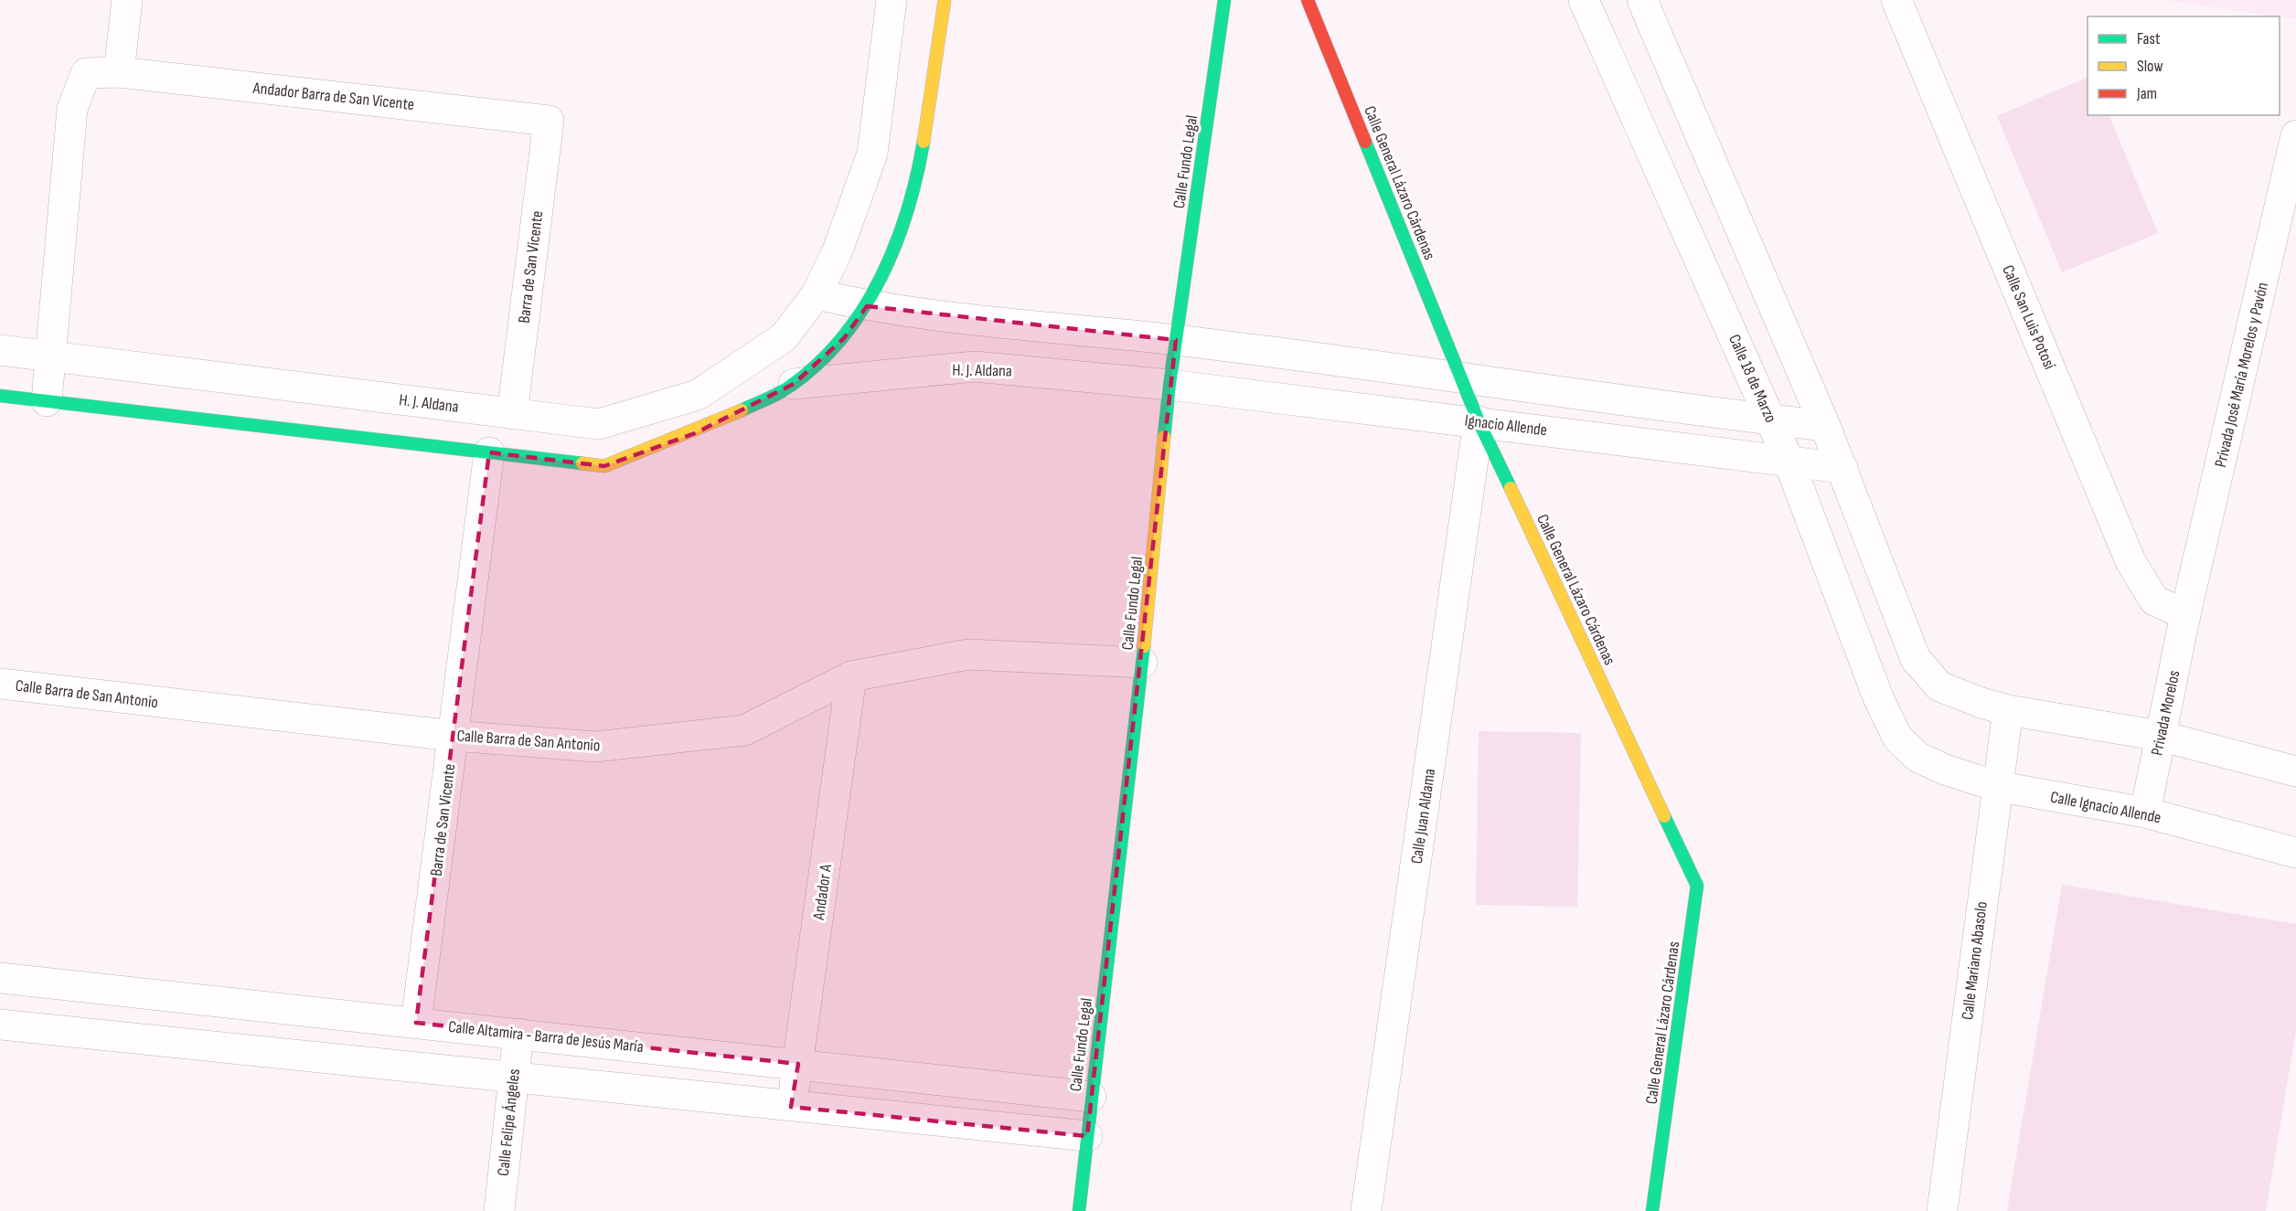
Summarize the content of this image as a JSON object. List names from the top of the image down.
{
  "streets": {
    "street": [
      "Andador Barra de San Vicente",
      "Calle Fundo Legal",
      "Calle General Lázaro Cárdenas",
      "Barra de San Vicente",
      "Calle San Luis Potosí",
      "H. J. Aldana",
      "Privada José María Morelos y Pavón",
      "Calle 18 de Marzo",
      "Ignacio Allende",
      "Calle Barra de San Antonio",
      "Privada Morelos",
      "Calle Ignacio Allende",
      "Calle Juan Aldama",
      "Andador A",
      "Calle Mariano Abasolo",
      "Calle Altamira - Barra de Jesús María",
      "Calle Felipe Ángeles"
    ]
  },
  "crossings": [
    ["Andador Barra de San Vicente", "Barra de San Vicente"],
    ["Andador Barra de San Vicente", "H. J. Aldana"],
    ["Calle Fundo Legal", "H. J. Aldana"],
    ["Calle Fundo Legal", "Ignacio Allende"],
    ["Calle Fundo Legal", "Calle Barra de San Antonio"],
    ["Calle Fundo Legal", "Calle Altamira - Barra de Jesús María"],
    ["Calle General Lázaro Cárdenas", "Ignacio Allende"],
    ["Calle General Lázaro Cárdenas", "Calle Juan Aldama"],
    ["Barra de San Vicente", "H. J. Aldana"],
    ["Barra de San Vicente", "Calle Barra de San Antonio"],
    ["Barra de San Vicente", "Calle Altamira - Barra de Jesús María"],
    ["Calle San Luis Potosí", "Privada José María Morelos y Pavón"],
    ["Calle San Luis Potosí", "Privada Morelos"],
    ["H. J. Aldana", "Ignacio Allende"],
    ["Privada José María Morelos y Pavón", "Privada Morelos"],
    ["Calle 18 de Marzo", "Ignacio Allende"],
    ["Calle 18 de Marzo", "Calle Ignacio Allende"],
    ["Ignacio Allende", "Calle Juan Aldama"],
    ["Calle Barra de San Antonio", "Andador A"],
    ["Privada Morelos", "Calle Ignacio Allende"],
    ["Calle Ignacio Allende", "Calle Mariano Abasolo"],
    ["Andador A", "Calle Altamira - Barra de Jesús María"],
    ["Calle Altamira - Barra de Jesús María", "Calle Felipe Ángeles"]
  ],
  "legend": ["Fast", "Slow", "Jam"]
}
